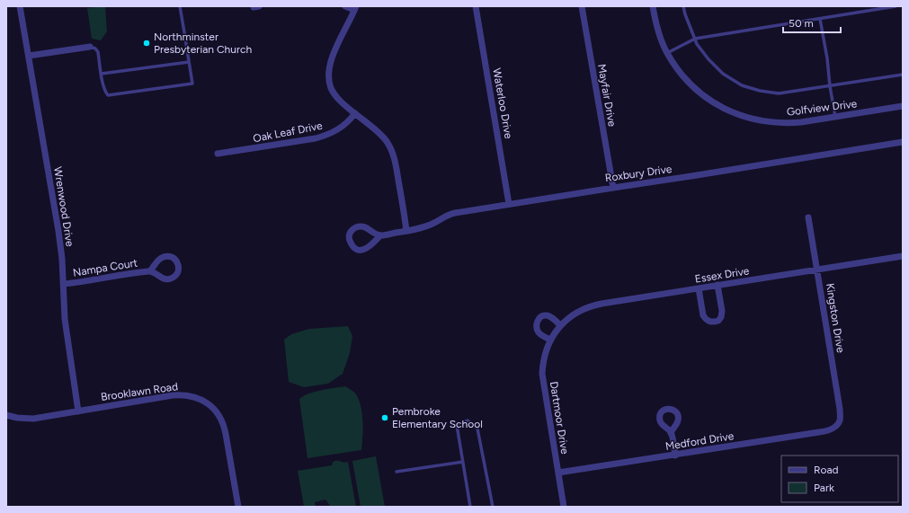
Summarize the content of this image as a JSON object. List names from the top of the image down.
{
  "streets": {
    "street": [
      "Mayfair Drive",
      "Waterloo Drive",
      "Golfview Drive",
      "Oak Leaf Drive",
      "Roxbury Drive",
      "Wrenwood Drive",
      "Nampa Court",
      "Essex Drive",
      "Kingston Drive",
      "Brooklawn Road",
      "Dartmoor Drive",
      "Medford Drive"
    ]
  },
  "crossings": [
    ["Mayfair Drive", "Roxbury Drive"],
    ["Waterloo Drive", "Roxbury Drive"],
    ["Wrenwood Drive", "Nampa Court"],
    ["Wrenwood Drive", "Brooklawn Road"],
    ["Essex Drive", "Kingston Drive"],
    ["Essex Drive", "Dartmoor Drive"],
    ["Kingston Drive", "Medford Drive"],
    ["Dartmoor Drive", "Medford Drive"]
  ],
  "places": ["Northminster Presbyterian Church", "Pembroke Elementary School"],
  "legend": ["Road", "Park"],
  "scale_bar": "50 m"
}
